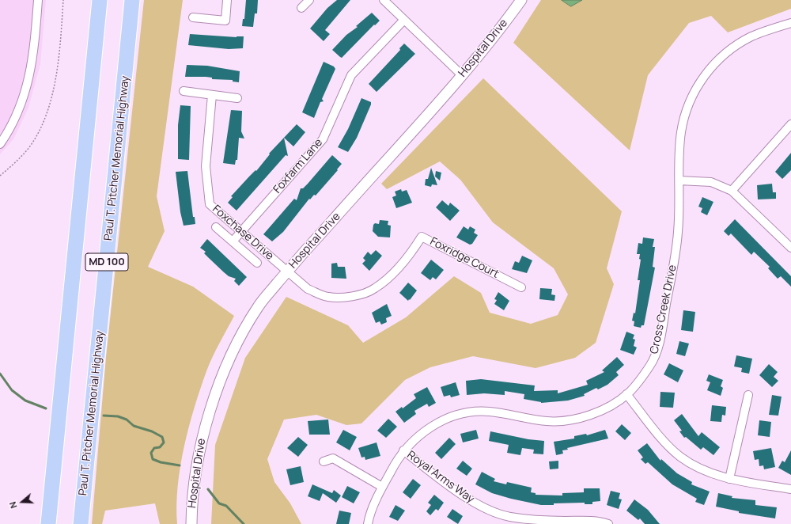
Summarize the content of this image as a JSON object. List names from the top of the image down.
{
  "streets": {
    "highway": ["Paul T. Pitcher Memorial Highway", "MD 100"],
    "street": [
      "Hospital Drive",
      "Foxfarm Lane",
      "Foxchase Drive",
      "Foxridge Court",
      "Cross Creek Drive",
      "Royal Arms Way"
    ]
  },
  "crossings": [
    ["Hospital Drive", "Foxchase Drive"],
    ["Hospital Drive", "Foxridge Court"],
    ["Foxfarm Lane", "Foxchase Drive"],
    ["Foxchase Drive", "Foxridge Court"],
    ["Cross Creek Drive", "Royal Arms Way"]
  ],
  "north": "left"
}
